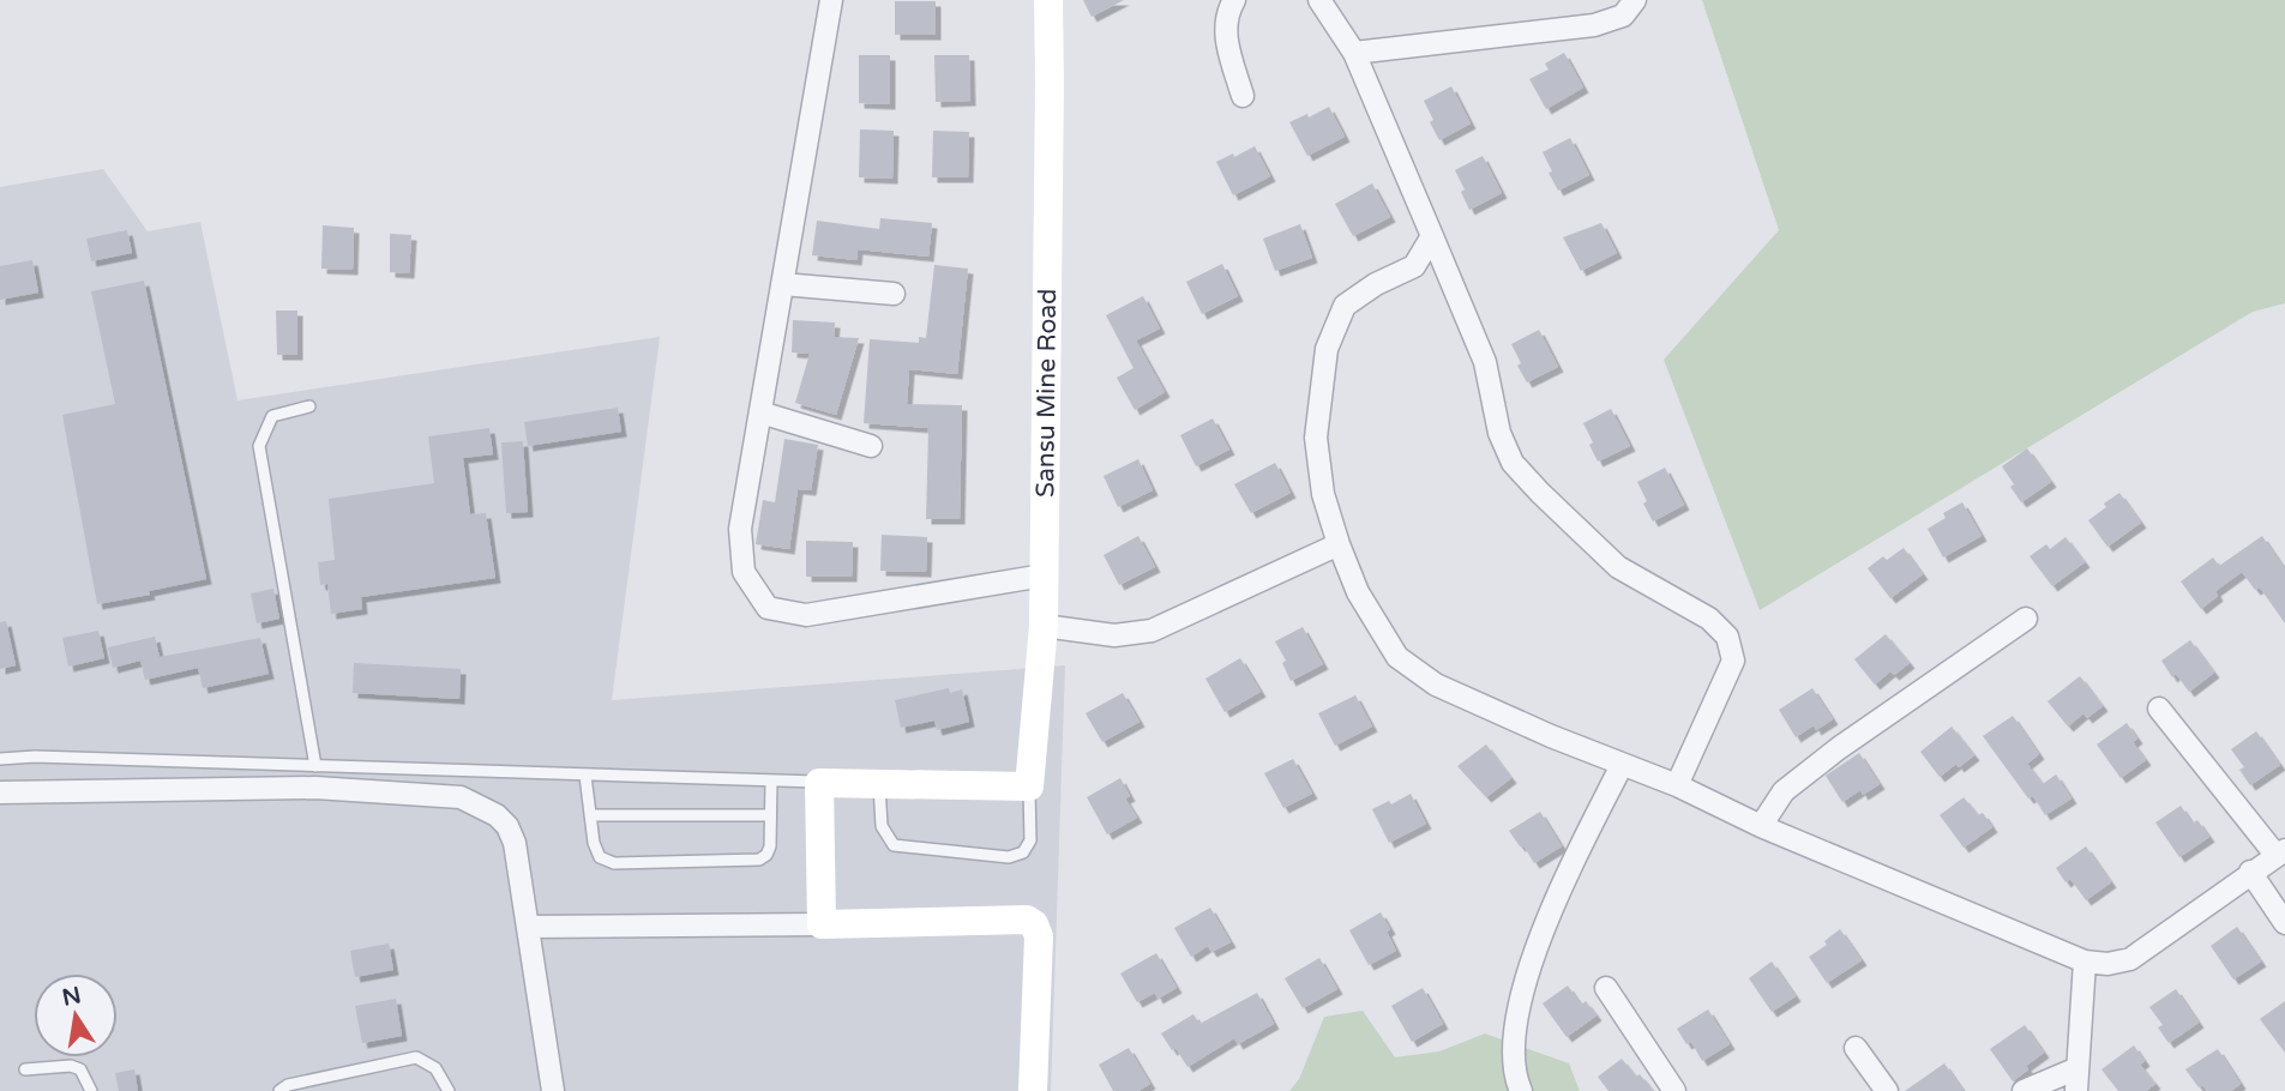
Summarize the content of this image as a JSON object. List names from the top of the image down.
{
  "streets": {
    "street": ["Sansu Mine Road"]
  },
  "north": "top"
}
